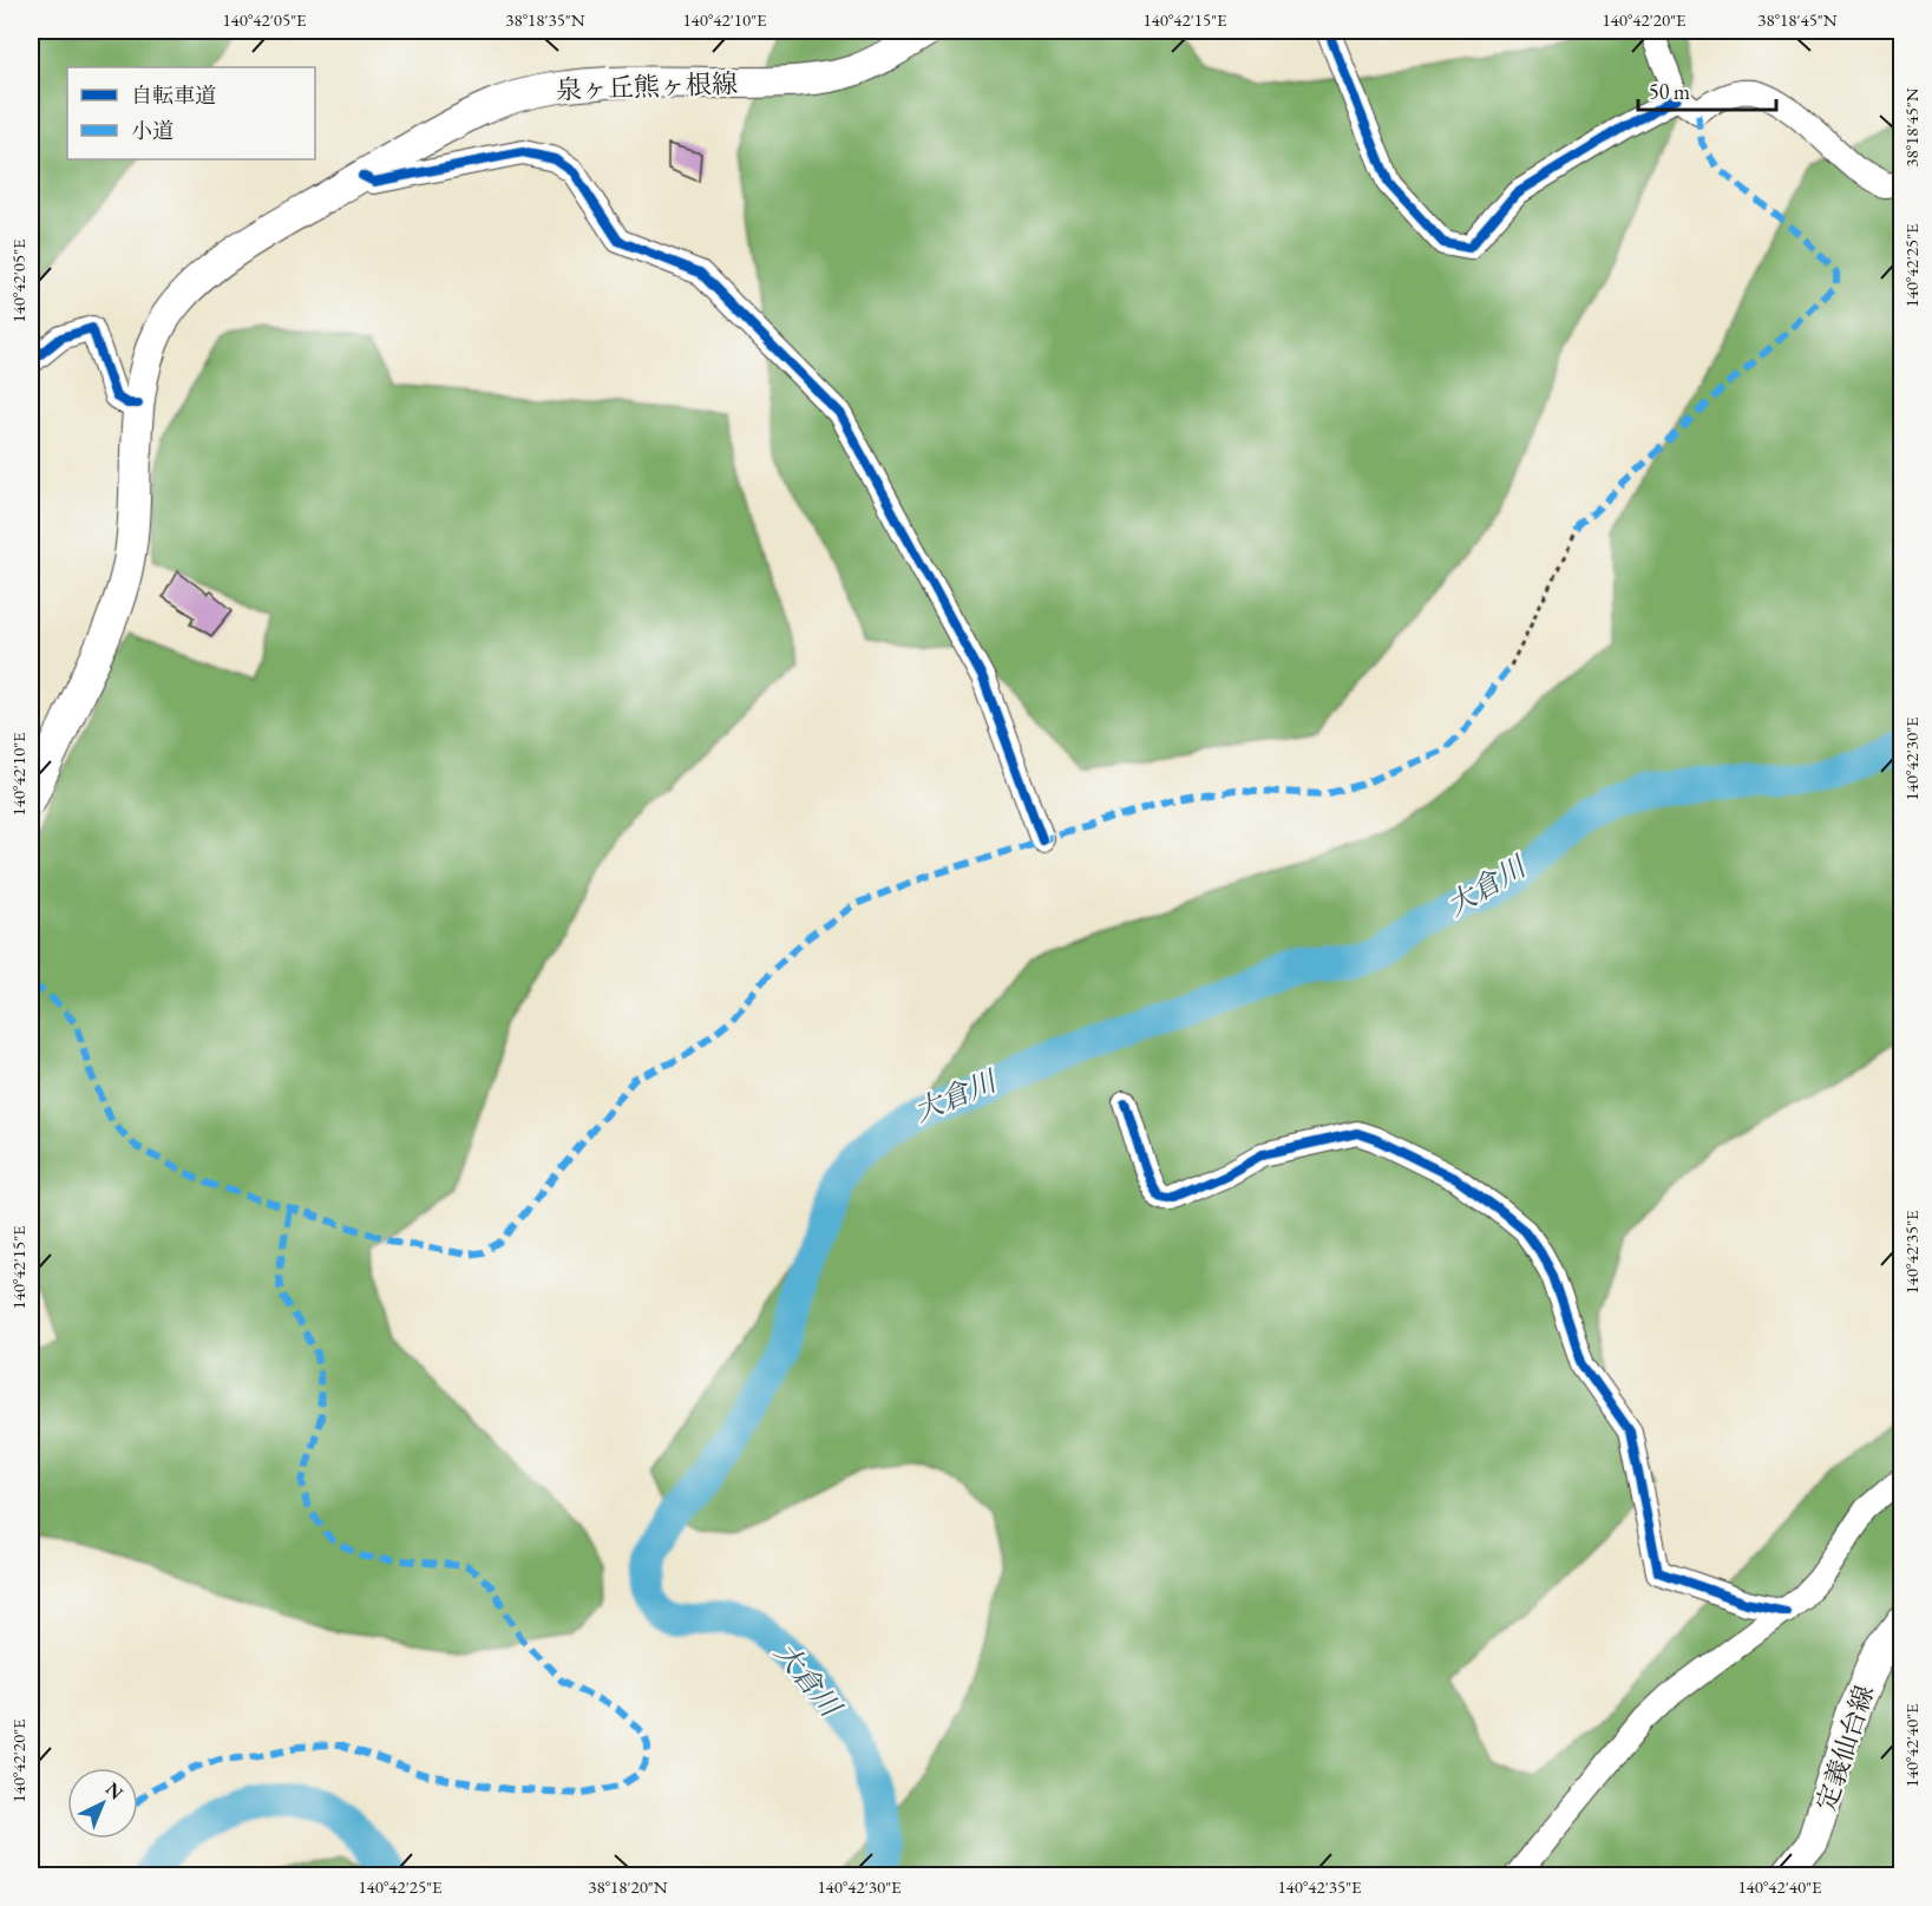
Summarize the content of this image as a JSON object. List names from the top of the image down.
{
  "streets": {
    "main road": ["泉ヶ丘熊ヶ根線", "定義仙台線"]
  },
  "water": ["大倉川"],
  "legend": ["自転車道", "小道"],
  "scale_bar": "50 m",
  "north": "top right",
  "coordinates": [
    "140°42'05\"E",
    "38°18'35\"N",
    "140°42'10\"E",
    "140°42'15\"E",
    "140°42'20\"E",
    "38°18'45\"N",
    "140°42'25\"E",
    "140°42'30\"E",
    "140°42'35\"E",
    "140°42'40\"E",
    "38°18'20\"N"
  ]
}
